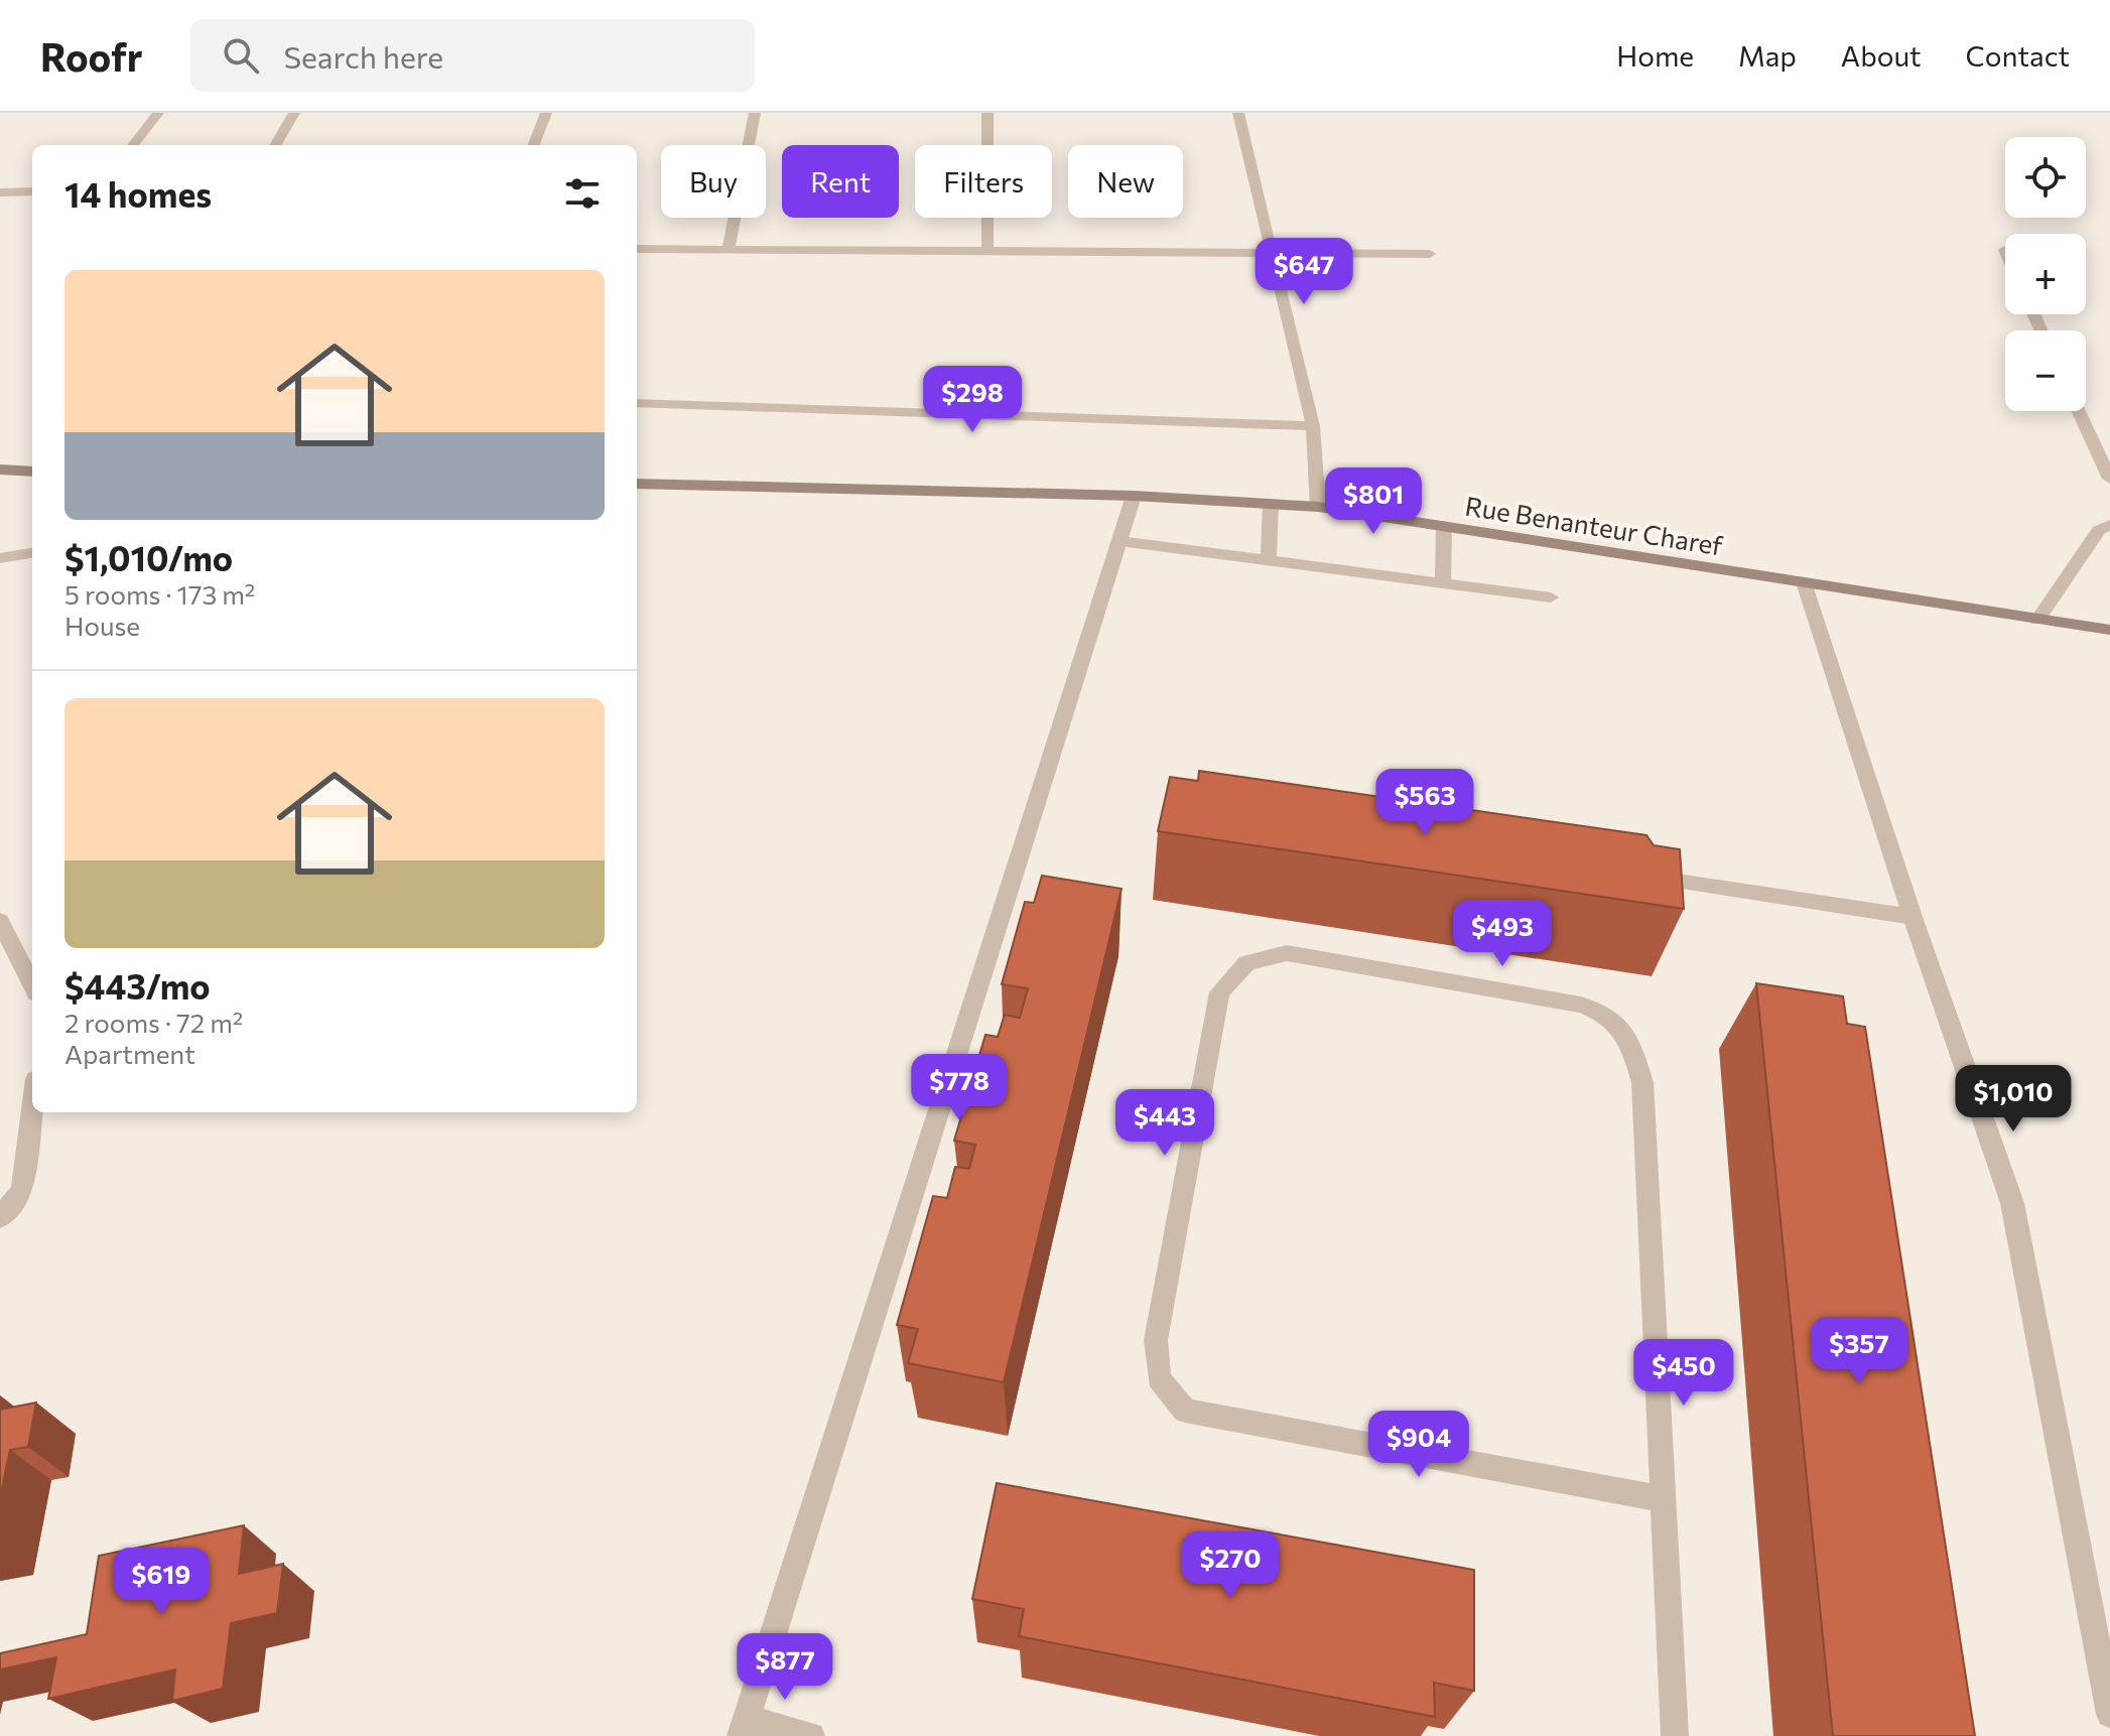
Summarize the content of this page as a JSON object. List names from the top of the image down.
{
  "streets": {
    "main road": ["Rue Benanteur Charef"]
  },
  "page": {
    "header": "Roofr",
    "search": "Search here",
    "nav": [
      "Home",
      "Map",
      "About",
      "Contact"
    ],
    "map_buttons": ["+", "−"],
    "chip": [
      "Buy",
      "Rent",
      "Filters",
      "New"
    ],
    "heading": "14 homes",
    "price": [
      "$647",
      "$298",
      "$801",
      "$563",
      "$493",
      "$778",
      "$1,010",
      "$443",
      "$357",
      "$450",
      "$904",
      "$270",
      "$619",
      "$877"
    ],
    "list": [
      {
        "name": "$1,010/mo",
        "note": "5 rooms · 173 m² · House"
      },
      {
        "name": "$443/mo",
        "note": "2 rooms · 72 m² · Apartment"
      }
    ]
  }
}
